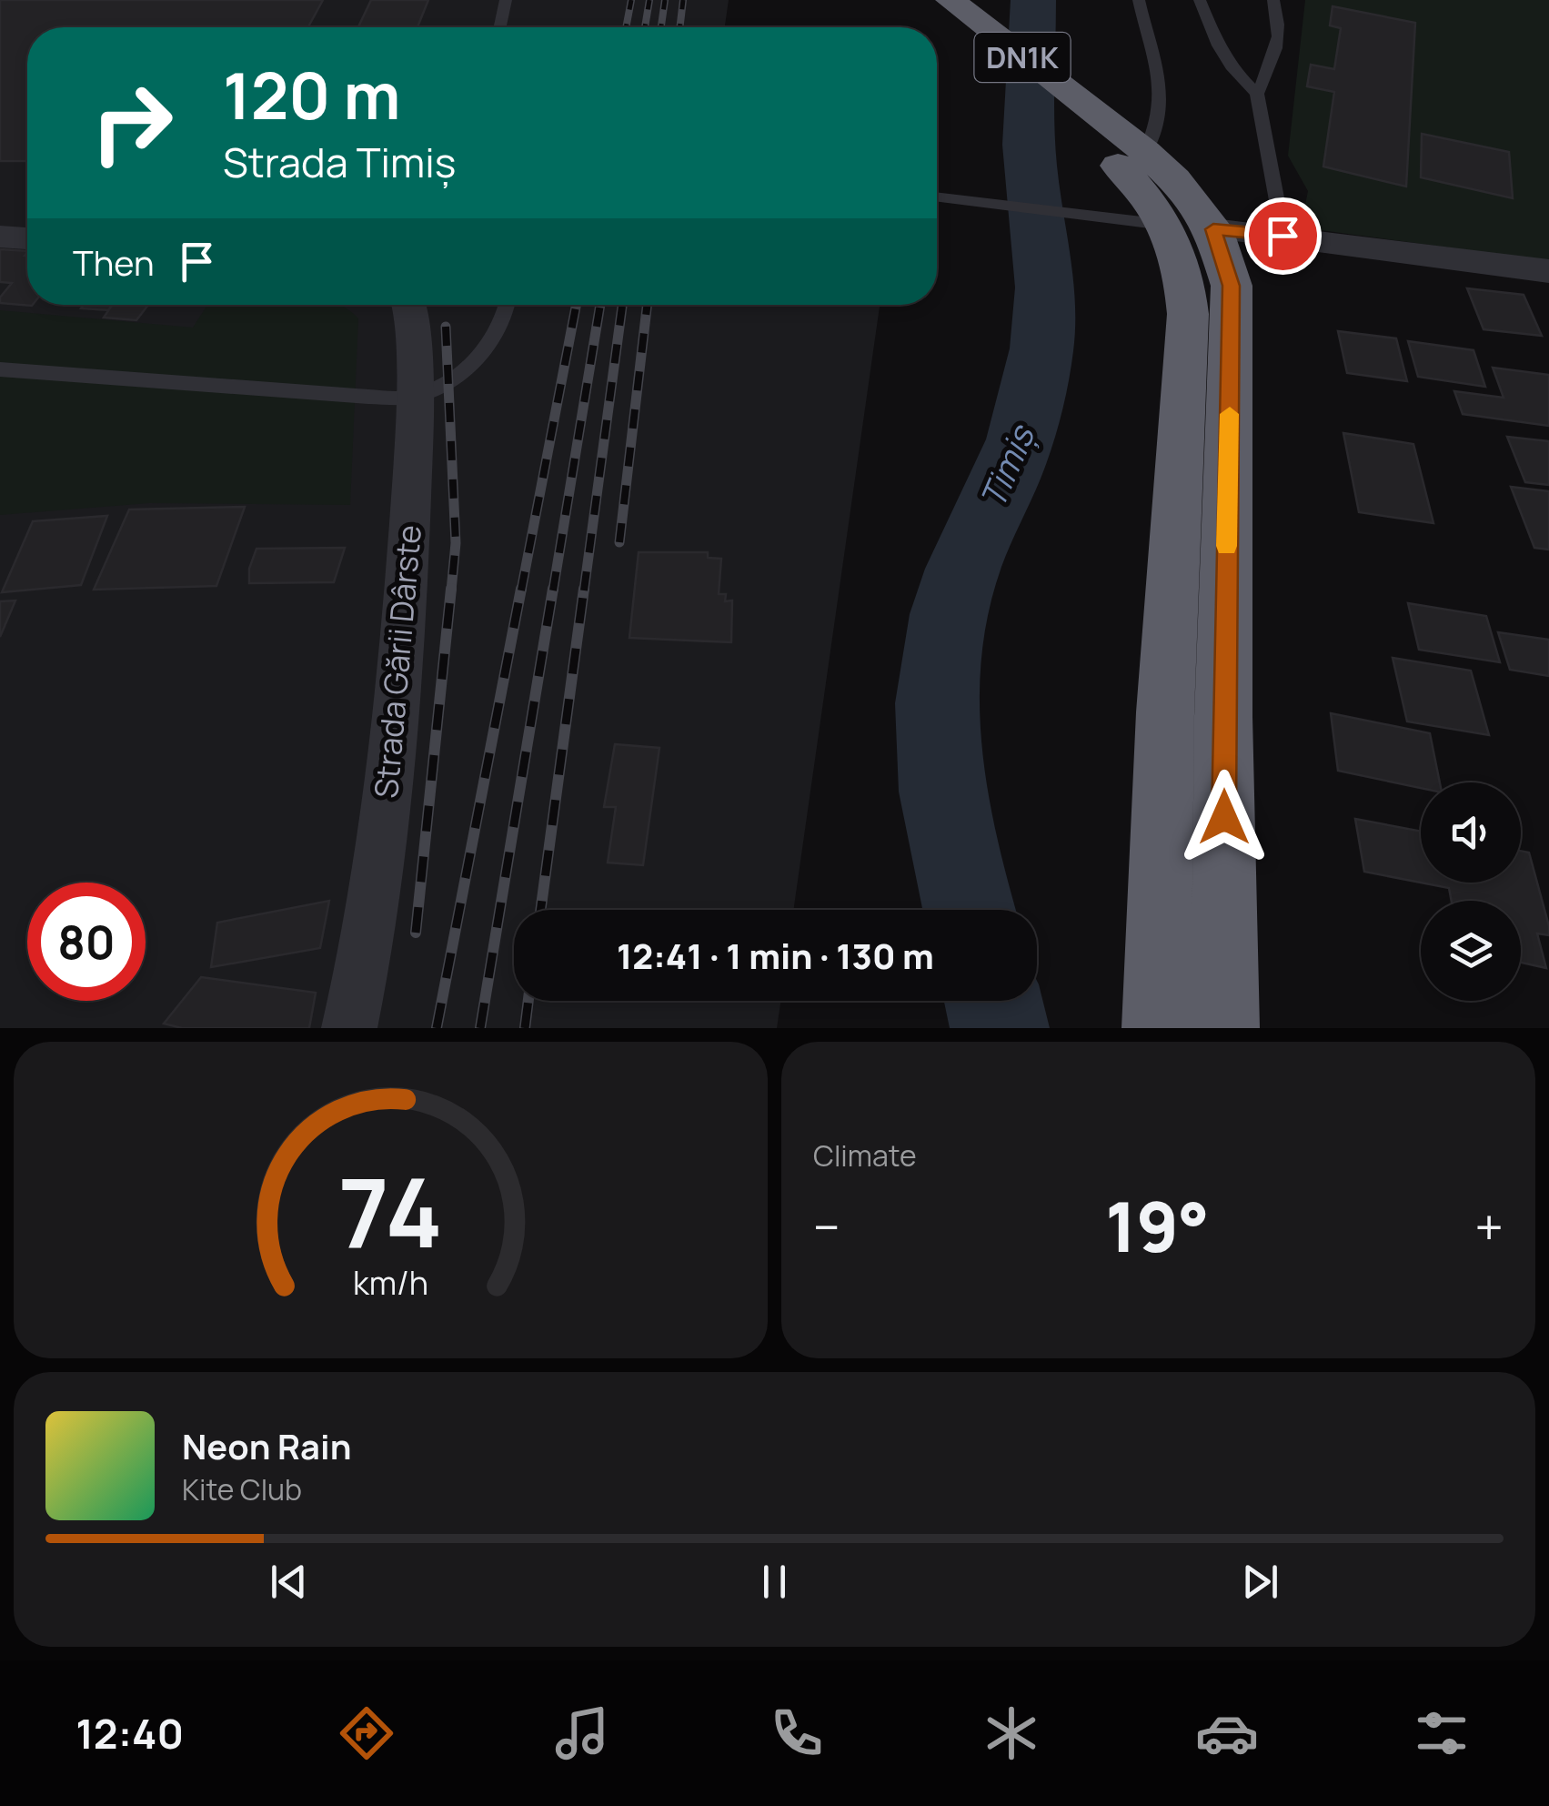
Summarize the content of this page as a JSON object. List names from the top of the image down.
{
  "streets": {
    "highway": ["DN1K"],
    "street": ["Strada Gării Dârste"]
  },
  "water": ["Timiș"],
  "page": {
    "turn": ["120 m", "Strada Timiș"],
    "then": "Then",
    "limit": "80",
    "trip": "12:41 · 1 min · 130 m",
    "tile": "Climate",
    "heat": ["−", "19°", "+"],
    "song": ["Neon Rain", "Kite Club"],
    "tabs": "12:40",
    "gauge": ["74", "km/h"]
  }
}
